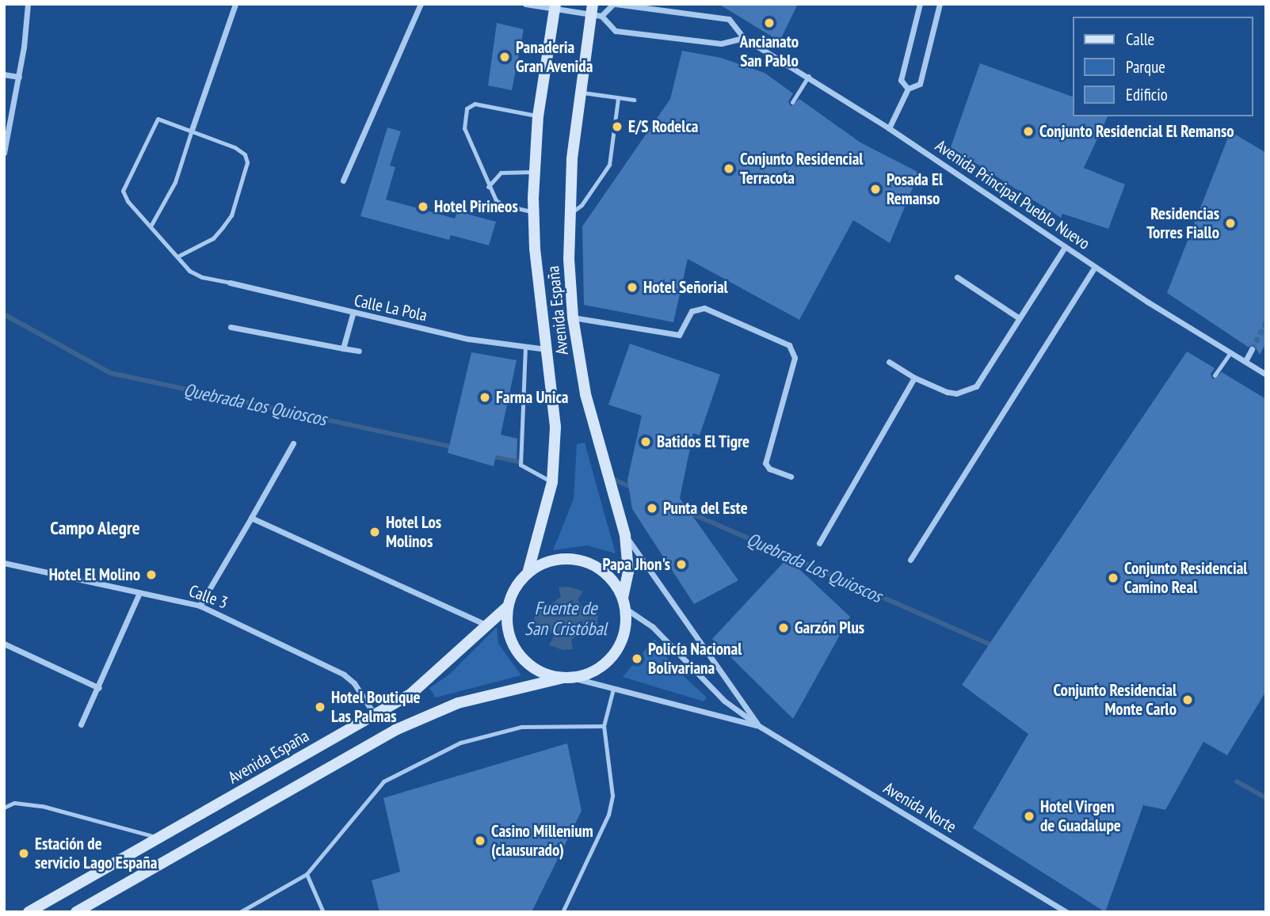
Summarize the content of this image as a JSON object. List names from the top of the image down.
{
  "streets": {
    "main road": ["Avenida España"],
    "street": [
      "Avenida Principal Pueblo Nuevo",
      "Calle La Pola",
      "Calle 3",
      "Avenida Norte"
    ]
  },
  "crossings": [
    ["Avenida Principal Pueblo Nuevo", "Avenida España"],
    ["Calle La Pola", "Avenida España"],
    ["Avenida España", "Calle 3"],
    ["Avenida España", "Avenida Norte"]
  ],
  "districts": ["Campo Alegre"],
  "water": ["Quebrada Los Quioscos", "Fuente de San Cristóbal"],
  "places": [
    "Ancianato San Pablo",
    "Panaderia Gran Avenida",
    "E/S Rodelca",
    "Conjunto Residencial El Remanso",
    "Conjunto Residencial Terracota",
    "Posada El Remanso",
    "Hotel Pirineos",
    "Residencias Torres Fiallo",
    "Hotel Señorial",
    "Farma Unica",
    "Batidos El Tigre",
    "Punta del Este",
    "Hotel Los Molinos",
    "Papa Jhon's",
    "Hotel El Molino",
    "Conjunto Residencial Camino Real",
    "Garzón Plus",
    "Policía Nacional Bolivariana",
    "Conjunto Residencial Monte Carlo",
    "Hotel Boutique Las Palmas",
    "Hotel Virgen de Guadalupe",
    "Casino Millenium (clausurado)",
    "Estación de servicio Lago España"
  ],
  "legend": ["Calle", "Parque", "Edificio"]
}
